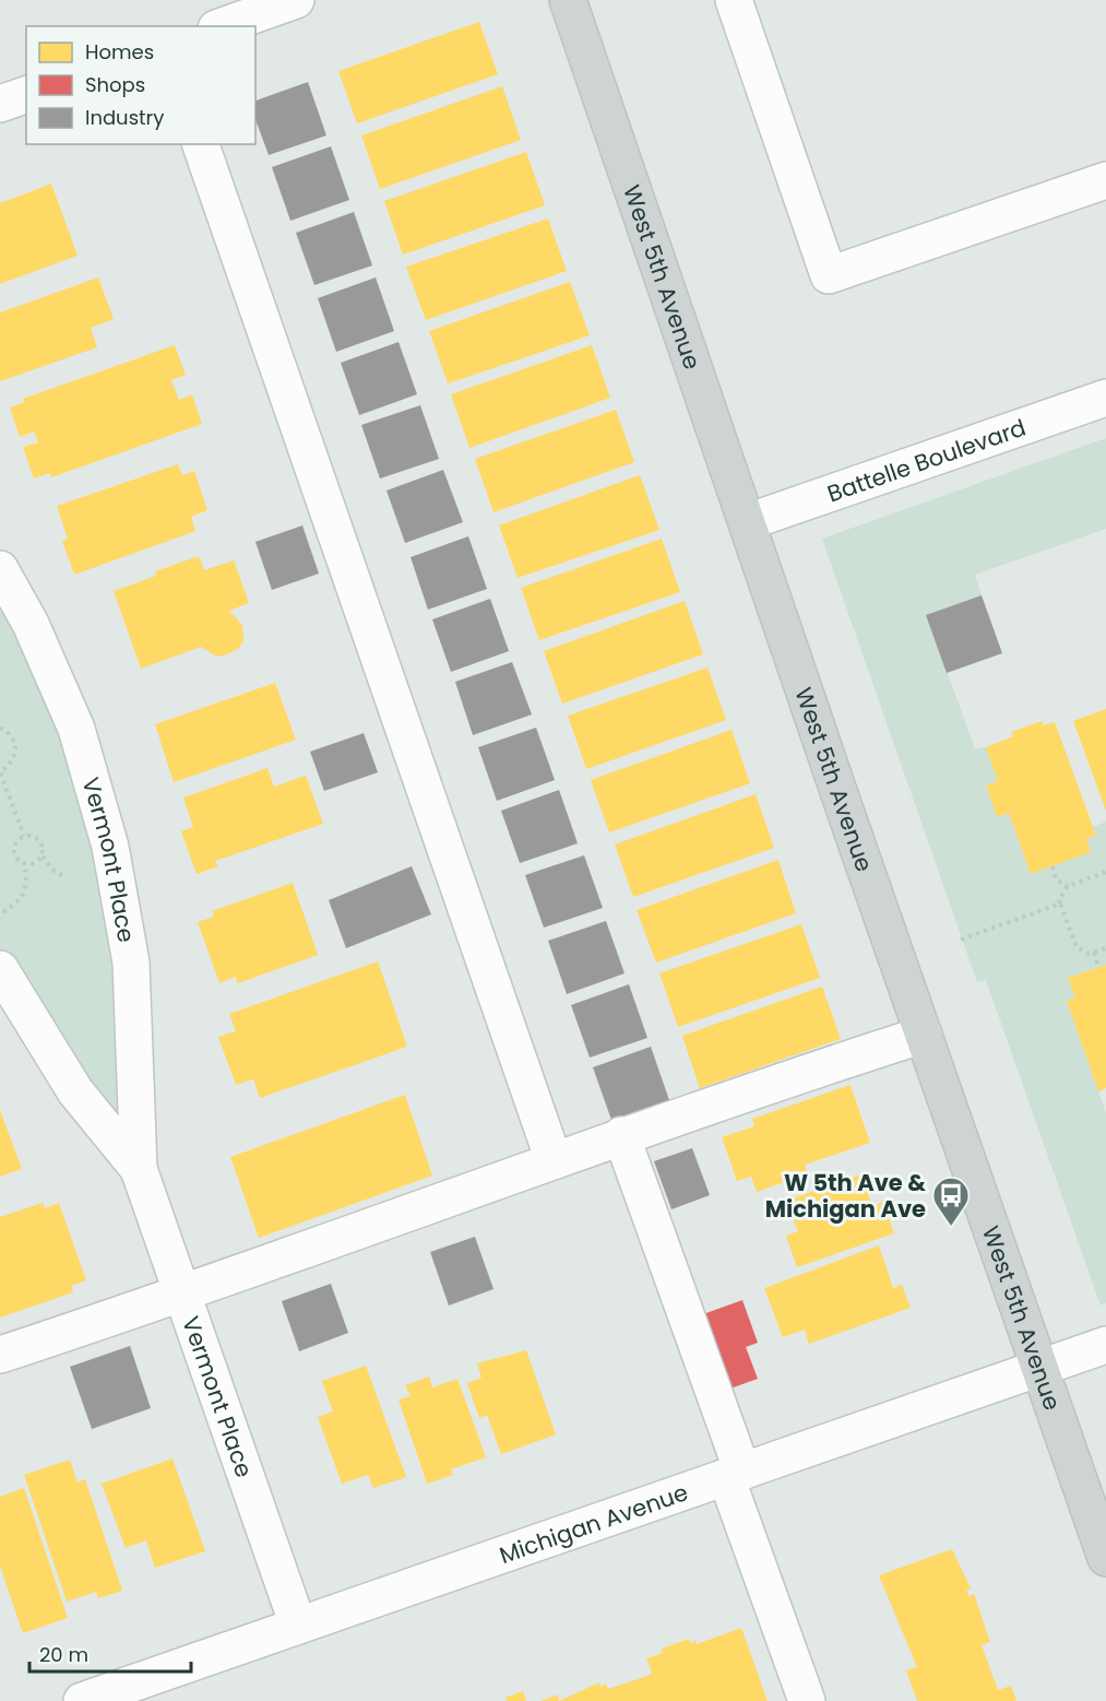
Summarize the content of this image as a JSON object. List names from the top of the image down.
{
  "streets": {
    "main road": ["West 5th Avenue"],
    "street": ["Battelle Boulevard", "Vermont Place", "Michigan Avenue"]
  },
  "crossings": [
    ["West 5th Avenue", "Battelle Boulevard"],
    ["West 5th Avenue", "Michigan Avenue"],
    ["Vermont Place", "Michigan Avenue"]
  ],
  "places": {
    "bus stop": ["W 5th Ave & Michigan Ave"]
  },
  "legend": ["Homes", "Shops", "Industry"],
  "scale_bar": "20 m"
}
